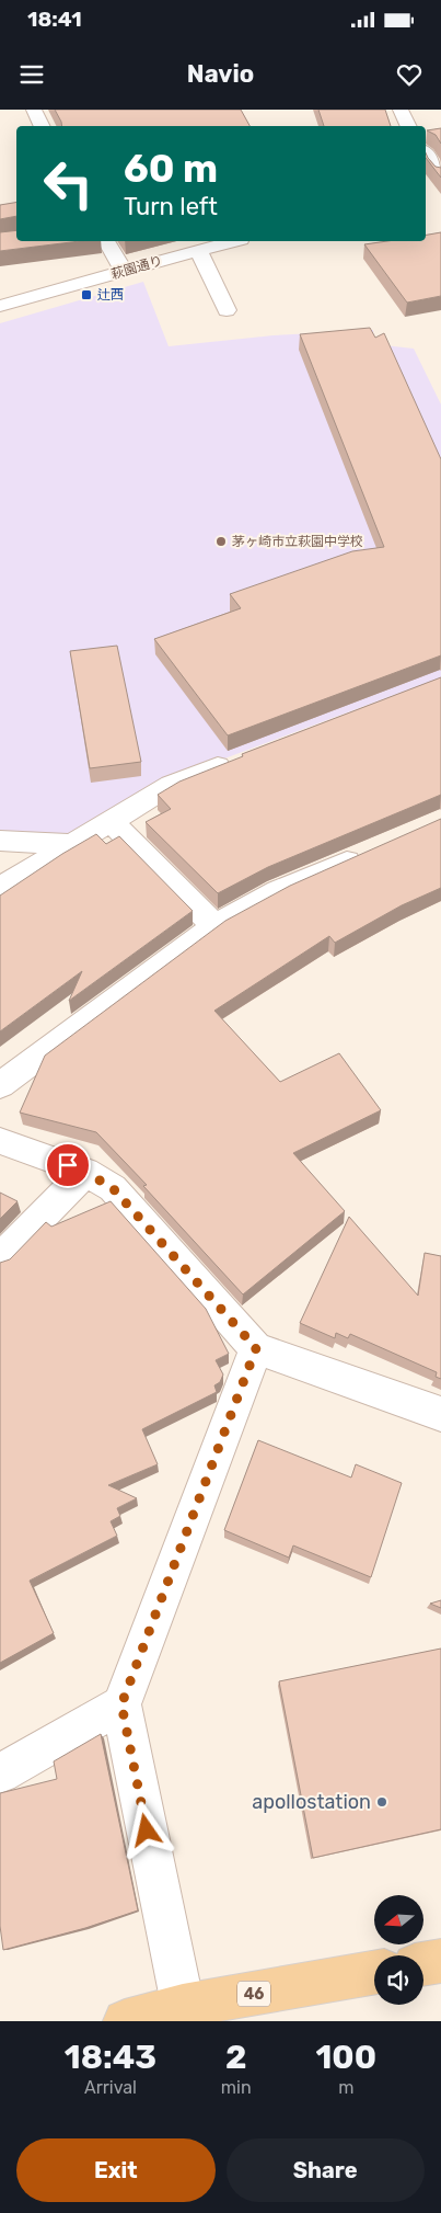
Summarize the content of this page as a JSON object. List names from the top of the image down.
{
  "streets": {
    "main road": ["46"],
    "street": ["萩園通り"]
  },
  "places": {
    "transit": ["辻西"],
    "other": ["茅ヶ崎市立萩園中学校", "apollostation"]
  },
  "north": "left",
  "page": {
    "status": "18:41",
    "header": "Navio",
    "turn": ["60 m", "Turn left"],
    "eta": [
      "18:43",
      "Arrival",
      "2",
      "min",
      "100",
      "m"
    ],
    "buttons": ["Exit", "Share"]
  }
}
